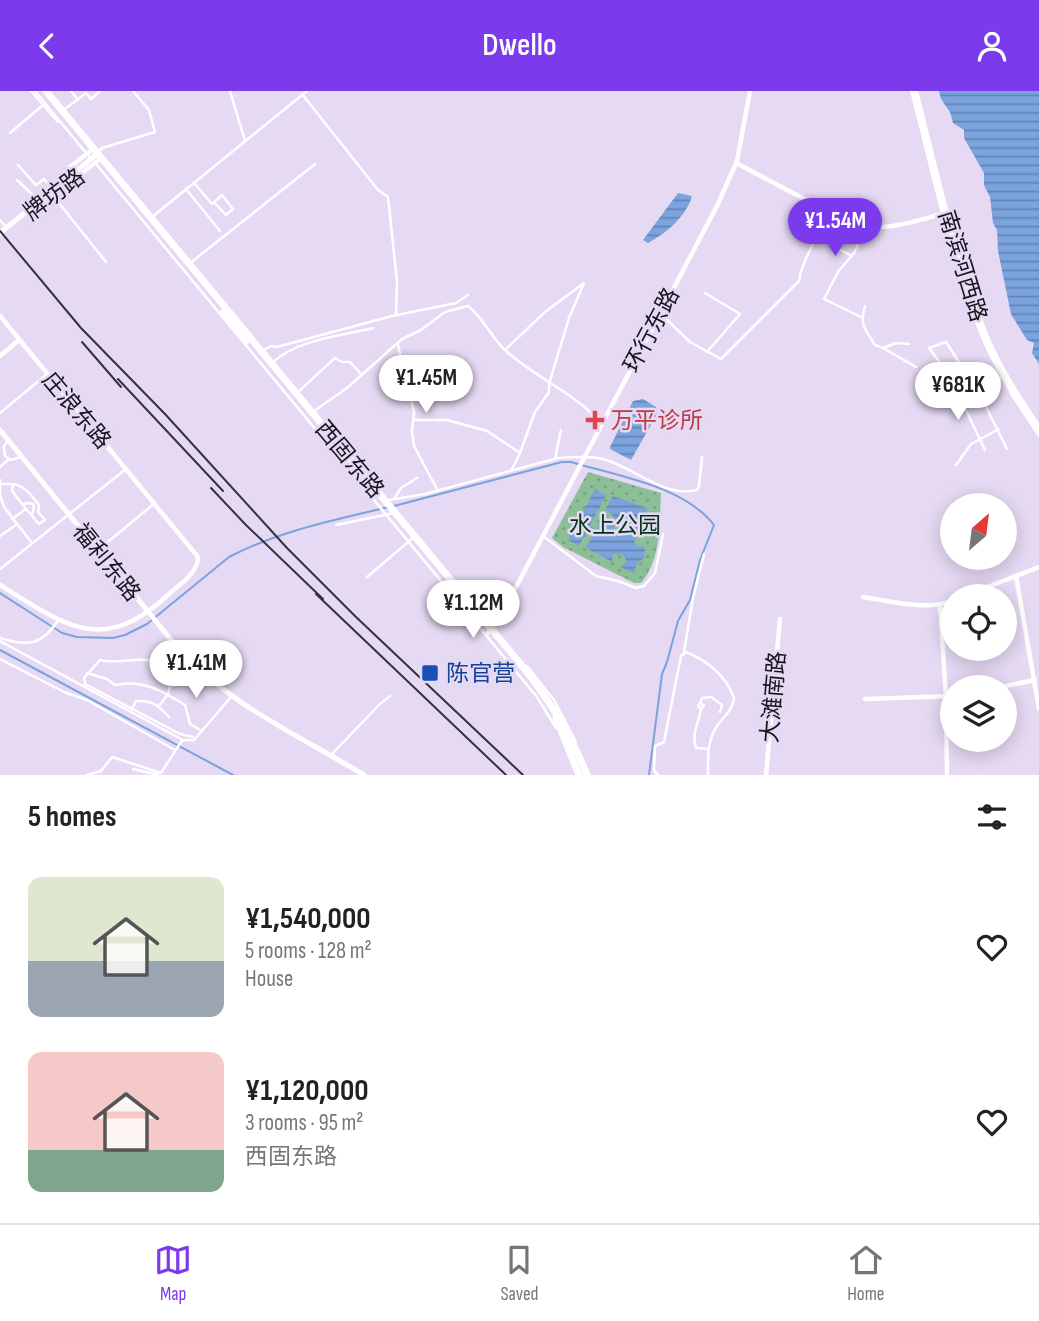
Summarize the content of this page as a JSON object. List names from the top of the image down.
{
  "streets": {
    "highway": ["南滨河西路"],
    "main road": ["牌坊路", "西固东路", "福利东路"],
    "street": ["环行东路", "庄浪东路", "大滩南路"]
  },
  "crossings": [
    ["牌坊路", "西固东路"],
    ["环行东路", "西固东路"],
    ["庄浪东路", "福利东路"]
  ],
  "parks": ["水上公园"],
  "places": {
    "health": ["万平诊所"],
    "transit": ["陈官营"]
  },
  "north": "top right",
  "page": {
    "header": "Dwello",
    "price": [
      "¥1.54M",
      "¥1.45M",
      "¥681K",
      "¥1.12M",
      "¥1.41M"
    ],
    "heading": "5 homes",
    "list": [
      {
        "name": "¥1,540,000",
        "note": "5 rooms · 128 m² · House"
      },
      {
        "name": "¥1,120,000",
        "note": "3 rooms · 95 m² · 西固东路"
      }
    ],
    "tabs": ["Map", "Saved", "Home"]
  }
}
